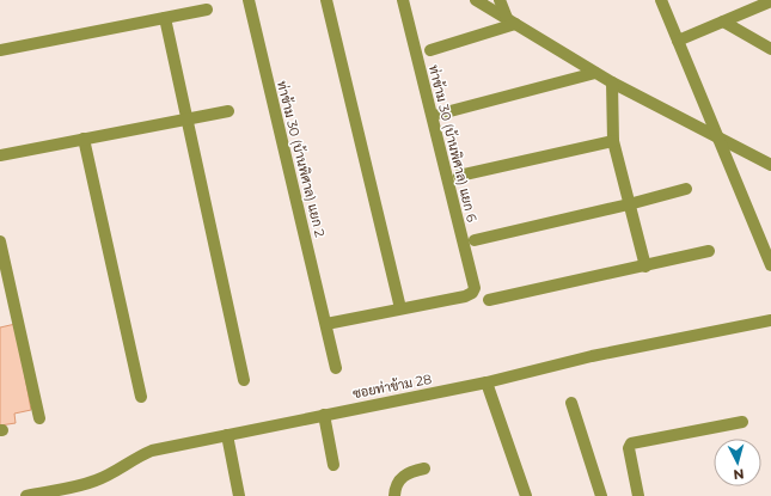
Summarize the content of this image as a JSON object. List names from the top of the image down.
{
  "streets": {
    "street": ["ท่าข้าม 30 (บ้านพิศาล) แยก 6", "ท่าข้าม 30 (บ้านพิศาล) แยก 2", "ซอยท่าข้าม 28"]
  },
  "north": "bottom"
}
